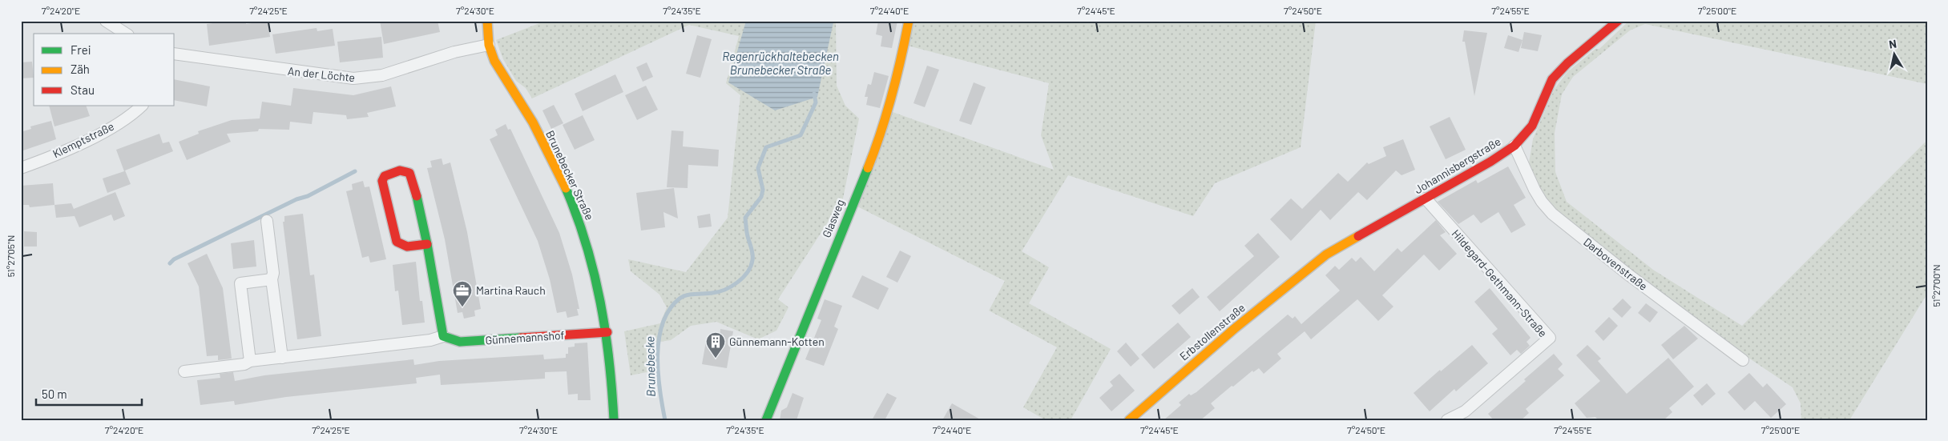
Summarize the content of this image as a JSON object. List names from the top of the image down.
{
  "streets": {
    "street": [
      "An der Löchte",
      "Klemptstraße",
      "Johannisbergstraße",
      "Brunebecker Straße",
      "Glasweg",
      "Darbovenstraße",
      "Hildegard-Gethmann-Straße",
      "Erbstollenstraße",
      "Günnemannshof"
    ]
  },
  "crossings": [
    ["An der Löchte", "Brunebecker Straße"],
    ["Johannisbergstraße", "Darbovenstraße"],
    ["Johannisbergstraße", "Hildegard-Gethmann-Straße"],
    ["Johannisbergstraße", "Erbstollenstraße"],
    ["Brunebecker Straße", "Günnemannshof"]
  ],
  "water": ["Regenrückhaltebecken Brunebecker Straße", "Brunebecke"],
  "places": {
    "office": ["Martina Rauch"],
    "building": ["Günnemann-Kotten"]
  },
  "legend": ["Frei", "Zäh", "Stau"],
  "scale_bar": "50 m",
  "north": "top",
  "coordinates": [
    "7°24'20\"E",
    "7°24'25\"E",
    "7°24'30\"E",
    "7°24'35\"E",
    "7°24'40\"E",
    "7°24'45\"E",
    "7°24'50\"E",
    "7°24'55\"E",
    "7°25'00\"E",
    "51°27'05\"N",
    "51°27'00\"N"
  ]
}
